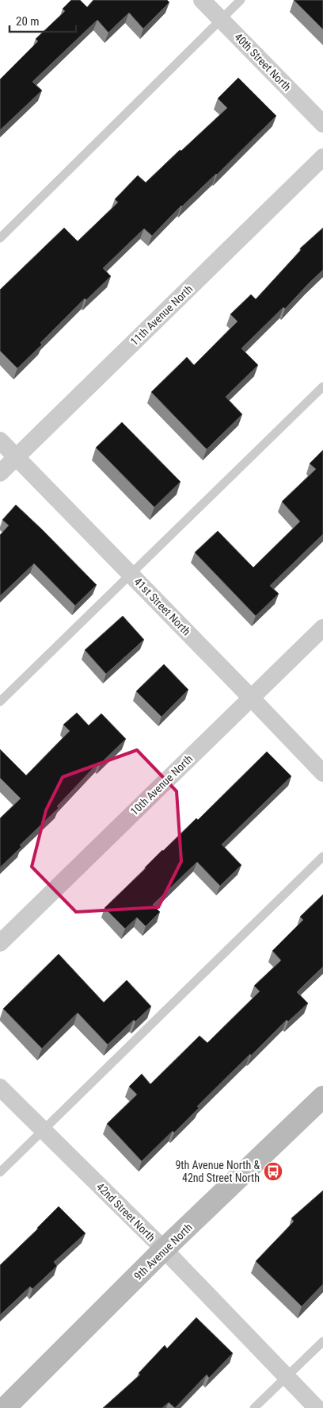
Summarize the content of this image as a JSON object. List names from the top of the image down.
{
  "streets": {
    "street": [
      "40th Street North",
      "11th Avenue North",
      "41st Street North",
      "10th Avenue North",
      "42nd Street North",
      "9th Avenue North"
    ]
  },
  "crossings": [
    ["11th Avenue North", "41st Street North"],
    ["41st Street North", "10th Avenue North"],
    ["42nd Street North", "9th Avenue North"]
  ],
  "places": {
    "bus stop": ["9th Avenue North & 42nd Street North"]
  },
  "scale_bar": "20 m"
}
